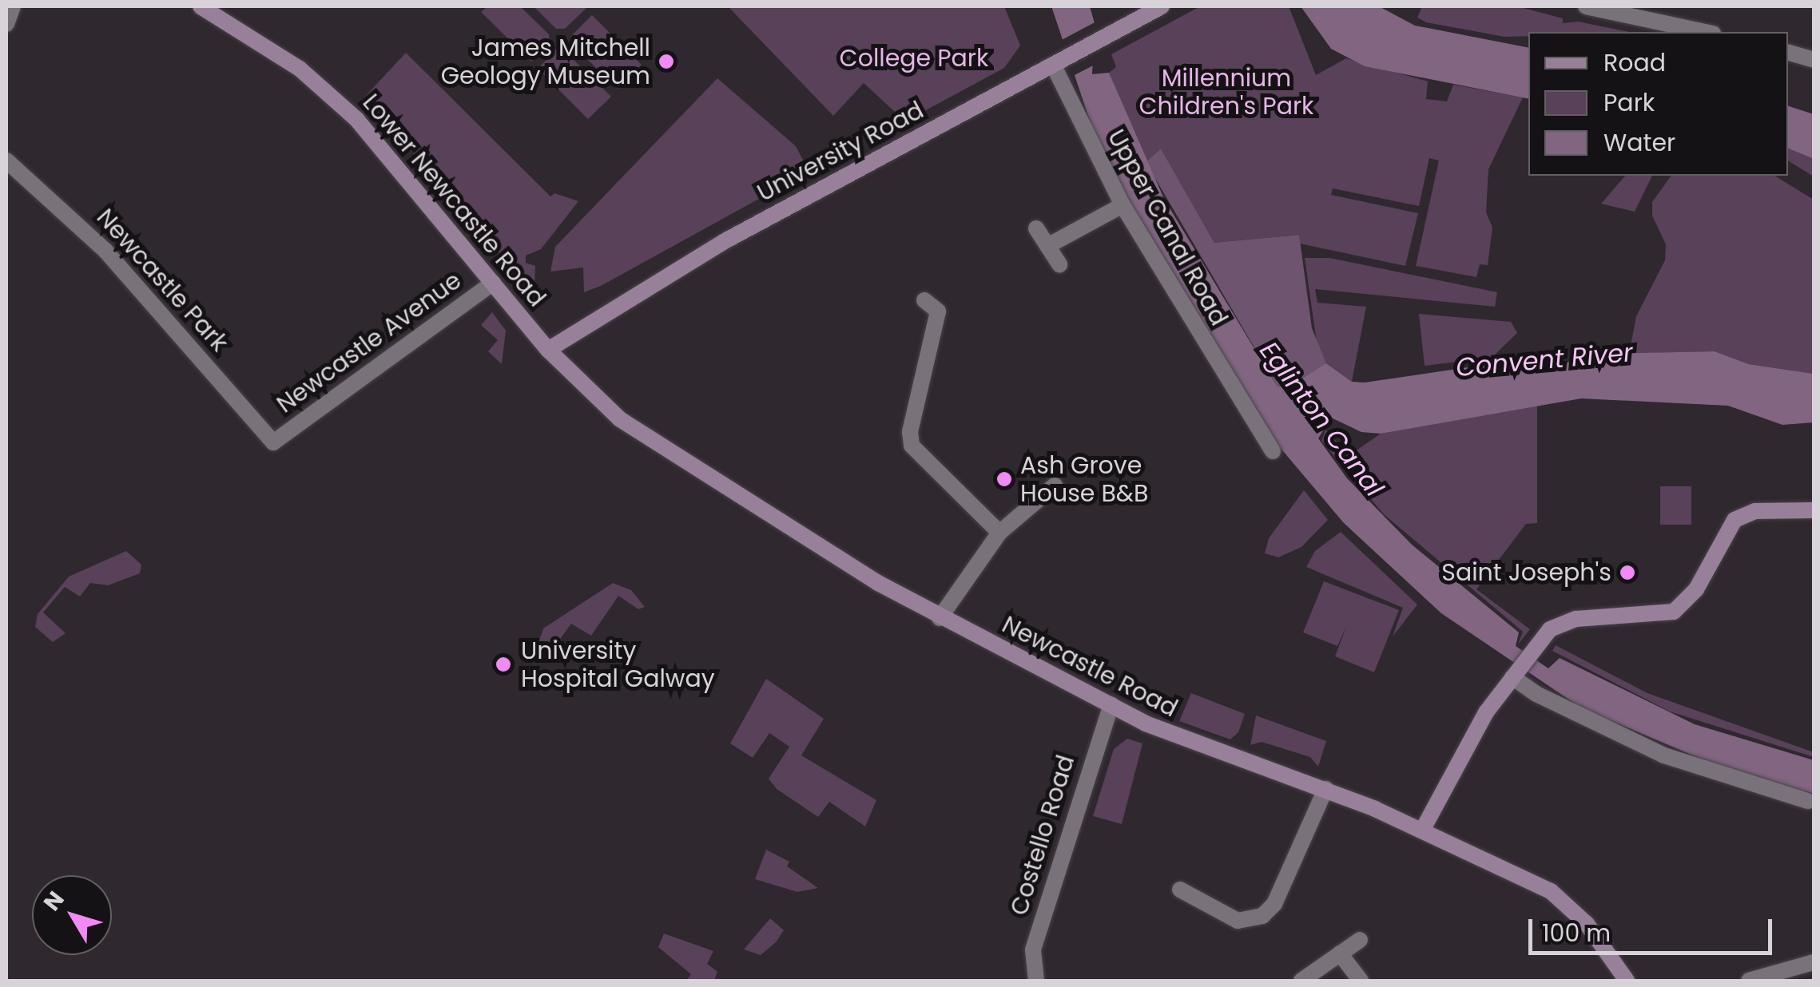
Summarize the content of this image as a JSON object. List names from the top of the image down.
{
  "streets": {
    "main road": ["University Road", "Lower Newcastle Road", "Newcastle Road"],
    "street": [
      "Upper Canal Road",
      "Newcastle Park",
      "Newcastle Avenue",
      "Costello Road"
    ]
  },
  "crossings": [
    ["University Road", "Lower Newcastle Road"],
    ["University Road", "Upper Canal Road"],
    ["University Road", "Newcastle Road"],
    ["Lower Newcastle Road", "Newcastle Avenue"],
    ["Lower Newcastle Road", "Newcastle Road"],
    ["Newcastle Park", "Newcastle Avenue"],
    ["Newcastle Road", "Costello Road"]
  ],
  "water": ["Convent River", "Eglinton Canal"],
  "parks": ["College Park", "Millennium Children's Park"],
  "places": [
    "James Mitchell Geology Museum",
    "Ash Grove House B&B",
    "Saint Joseph's",
    "University Hospital Galway"
  ],
  "legend": ["Road", "Park", "Water"],
  "scale_bar": "100 m",
  "north": "top left"
}
